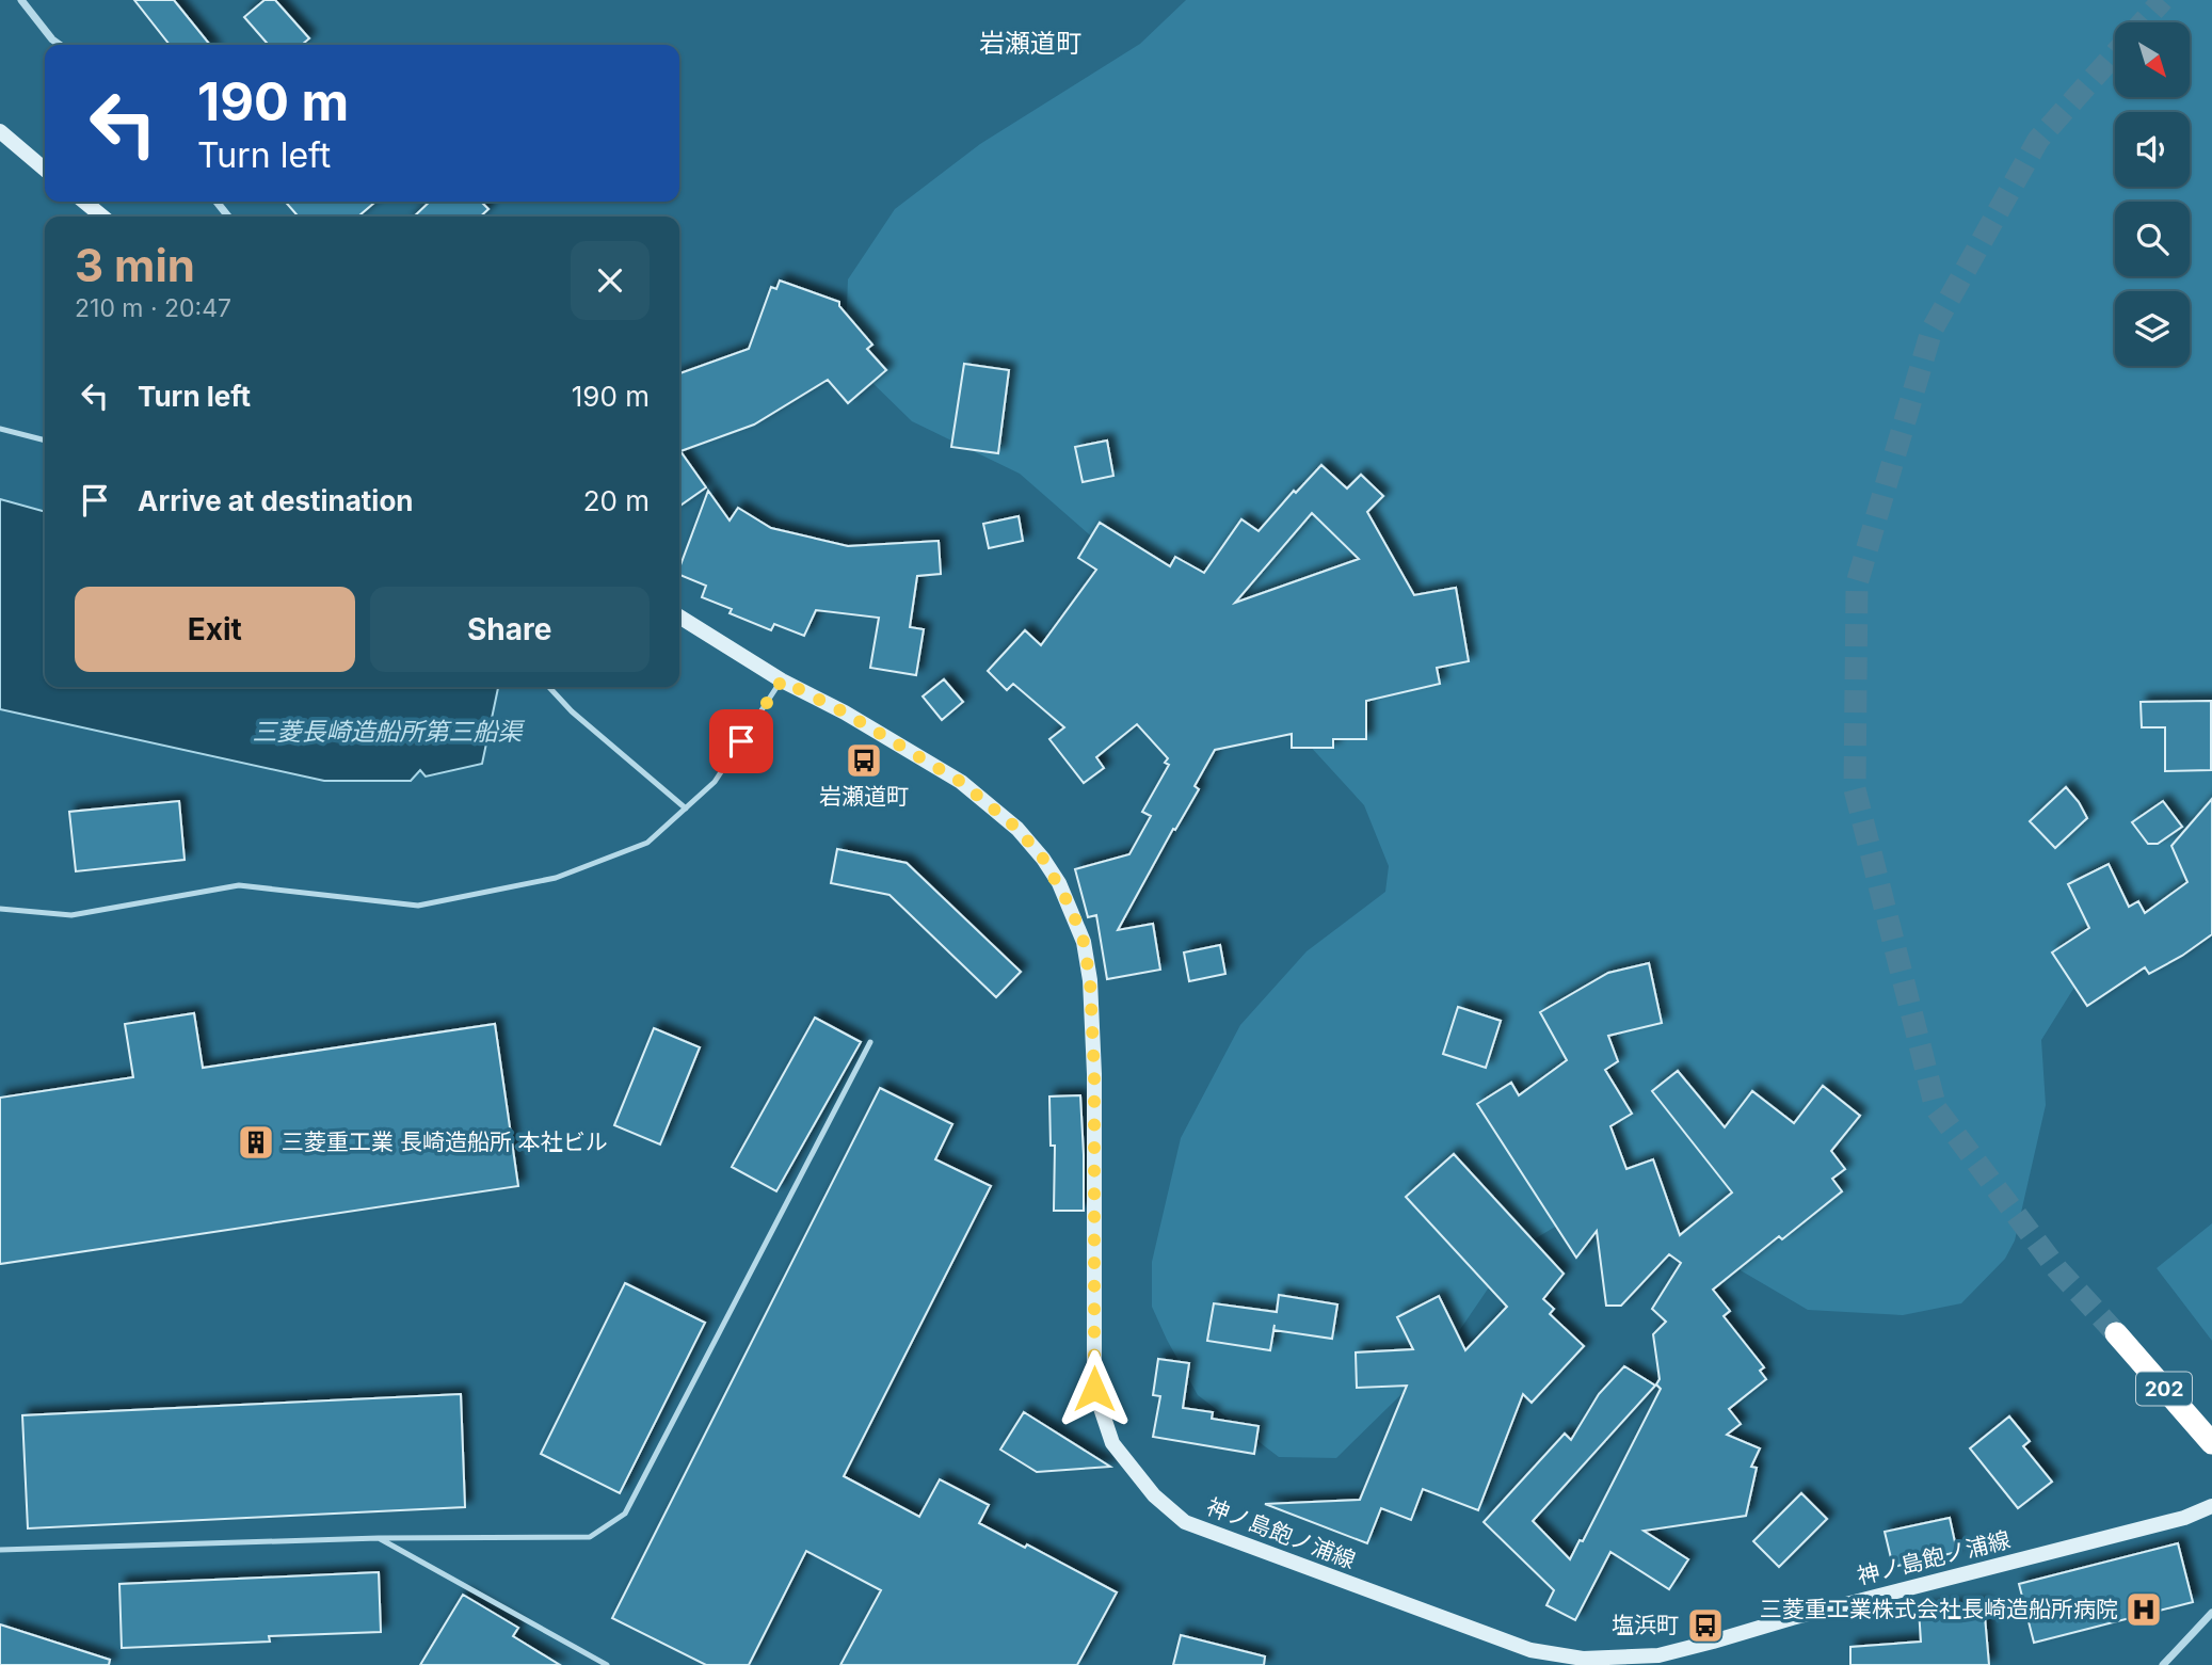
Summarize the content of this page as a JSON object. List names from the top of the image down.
{
  "streets": {
    "highway": ["202"],
    "main road": ["神ノ島飽ノ浦線"]
  },
  "districts": ["岩瀬道町"],
  "water": ["三菱長崎造船所第三船渠"],
  "places": {
    "bus stop": ["岩瀬道町", "塩浜町"],
    "building": ["三菱重工業 長崎造船所 本社ビル"],
    "hospital": ["三菱重工業株式会社長崎造船所病院"]
  },
  "north": "bottom right",
  "page": {
    "turn": ["190 m", "Turn left"],
    "heading": ["3 min", "210 m · 20:47"],
    "list": [
      {
        "name": "Turn left",
        "value": "190 m"
      },
      {
        "name": "Arrive at destination",
        "value": "20 m"
      }
    ],
    "buttons": ["Exit", "Share"]
  }
}
